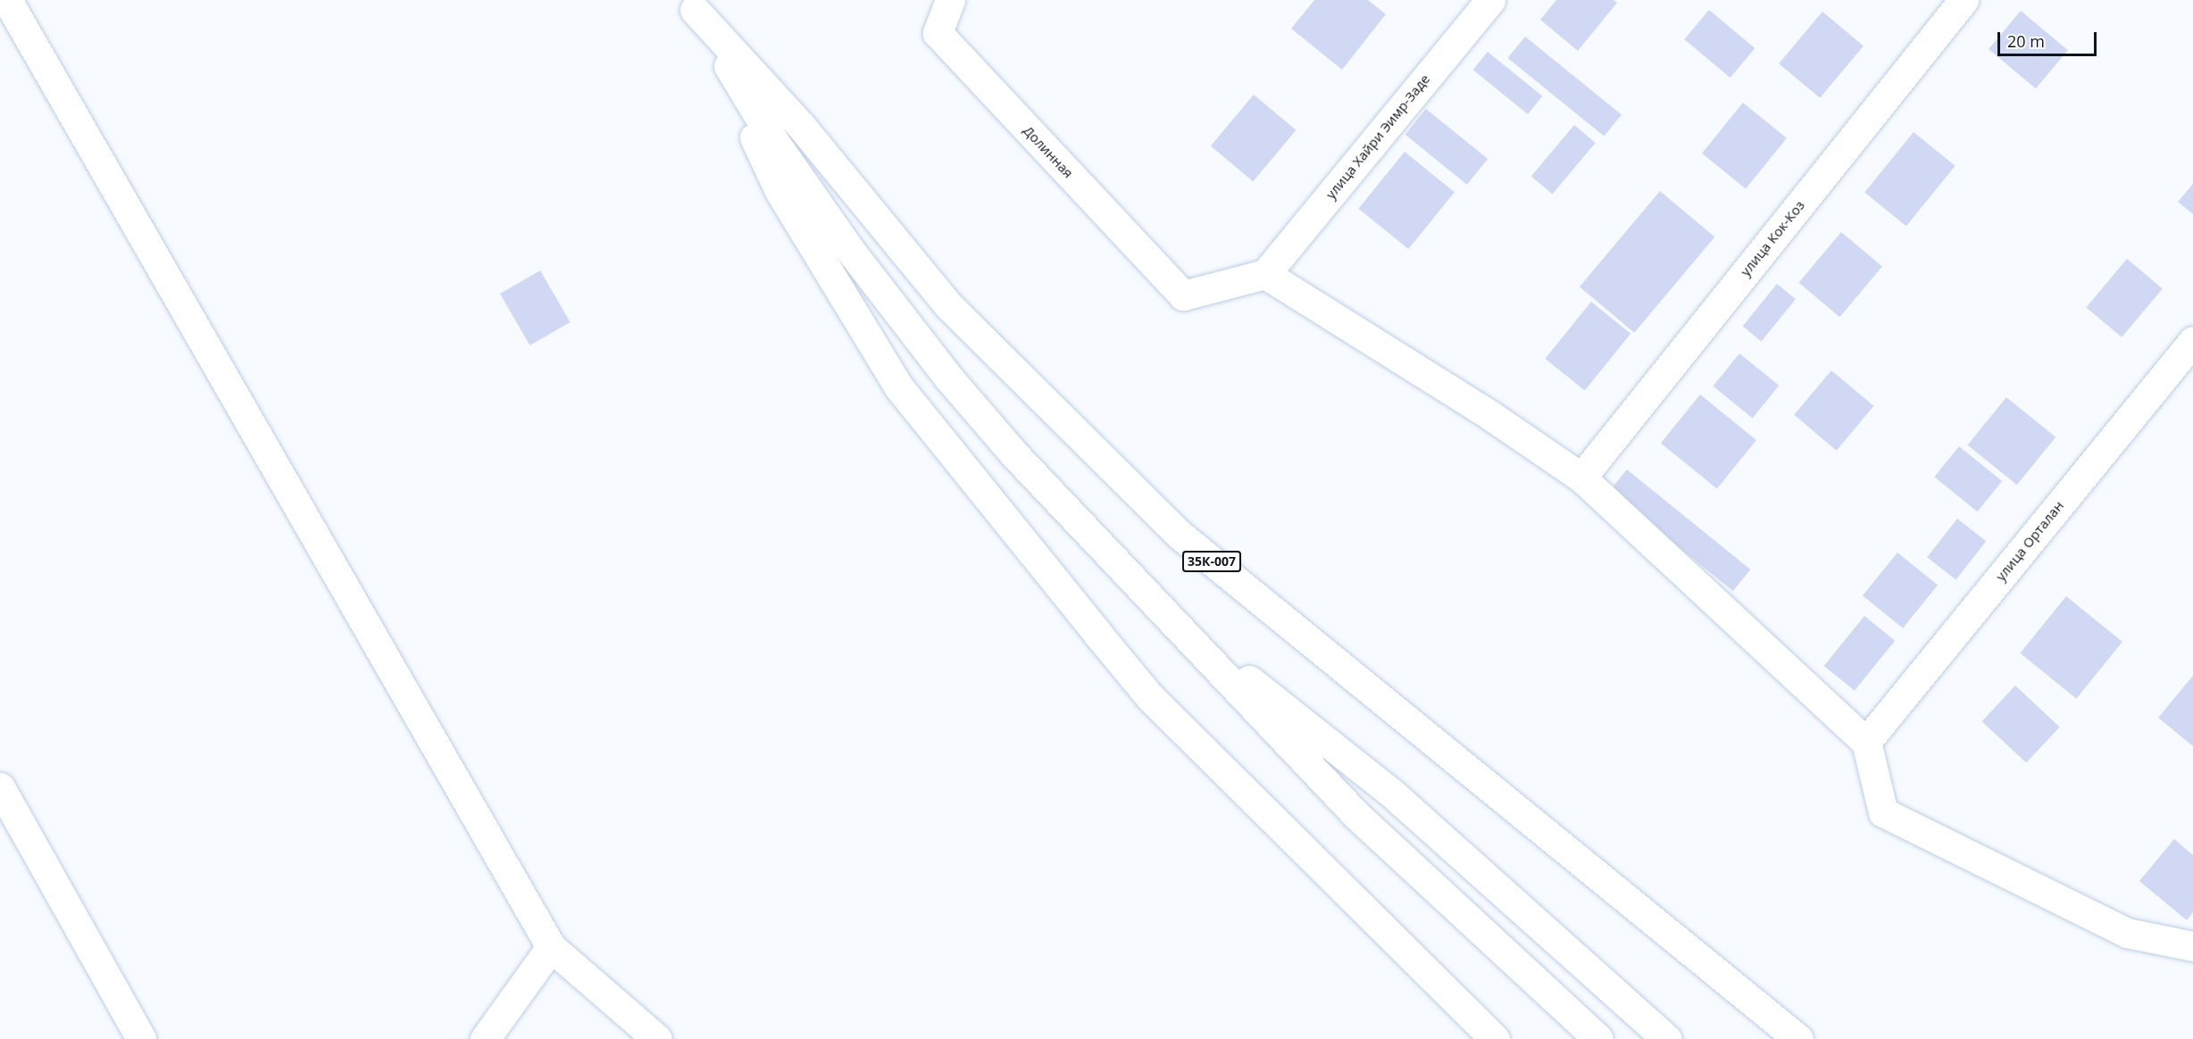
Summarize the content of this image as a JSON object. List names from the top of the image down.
{
  "streets": {
    "main road": [
      "улица Хайри Эимр-Заде",
      "Долинная",
      "улица Кок-Коз",
      "улица Орталан",
      "35К-007"
    ]
  },
  "crossings": [
    ["улица Хайри Эимр-Заде", "Долинная"]
  ],
  "scale_bar": "20 m"
}
